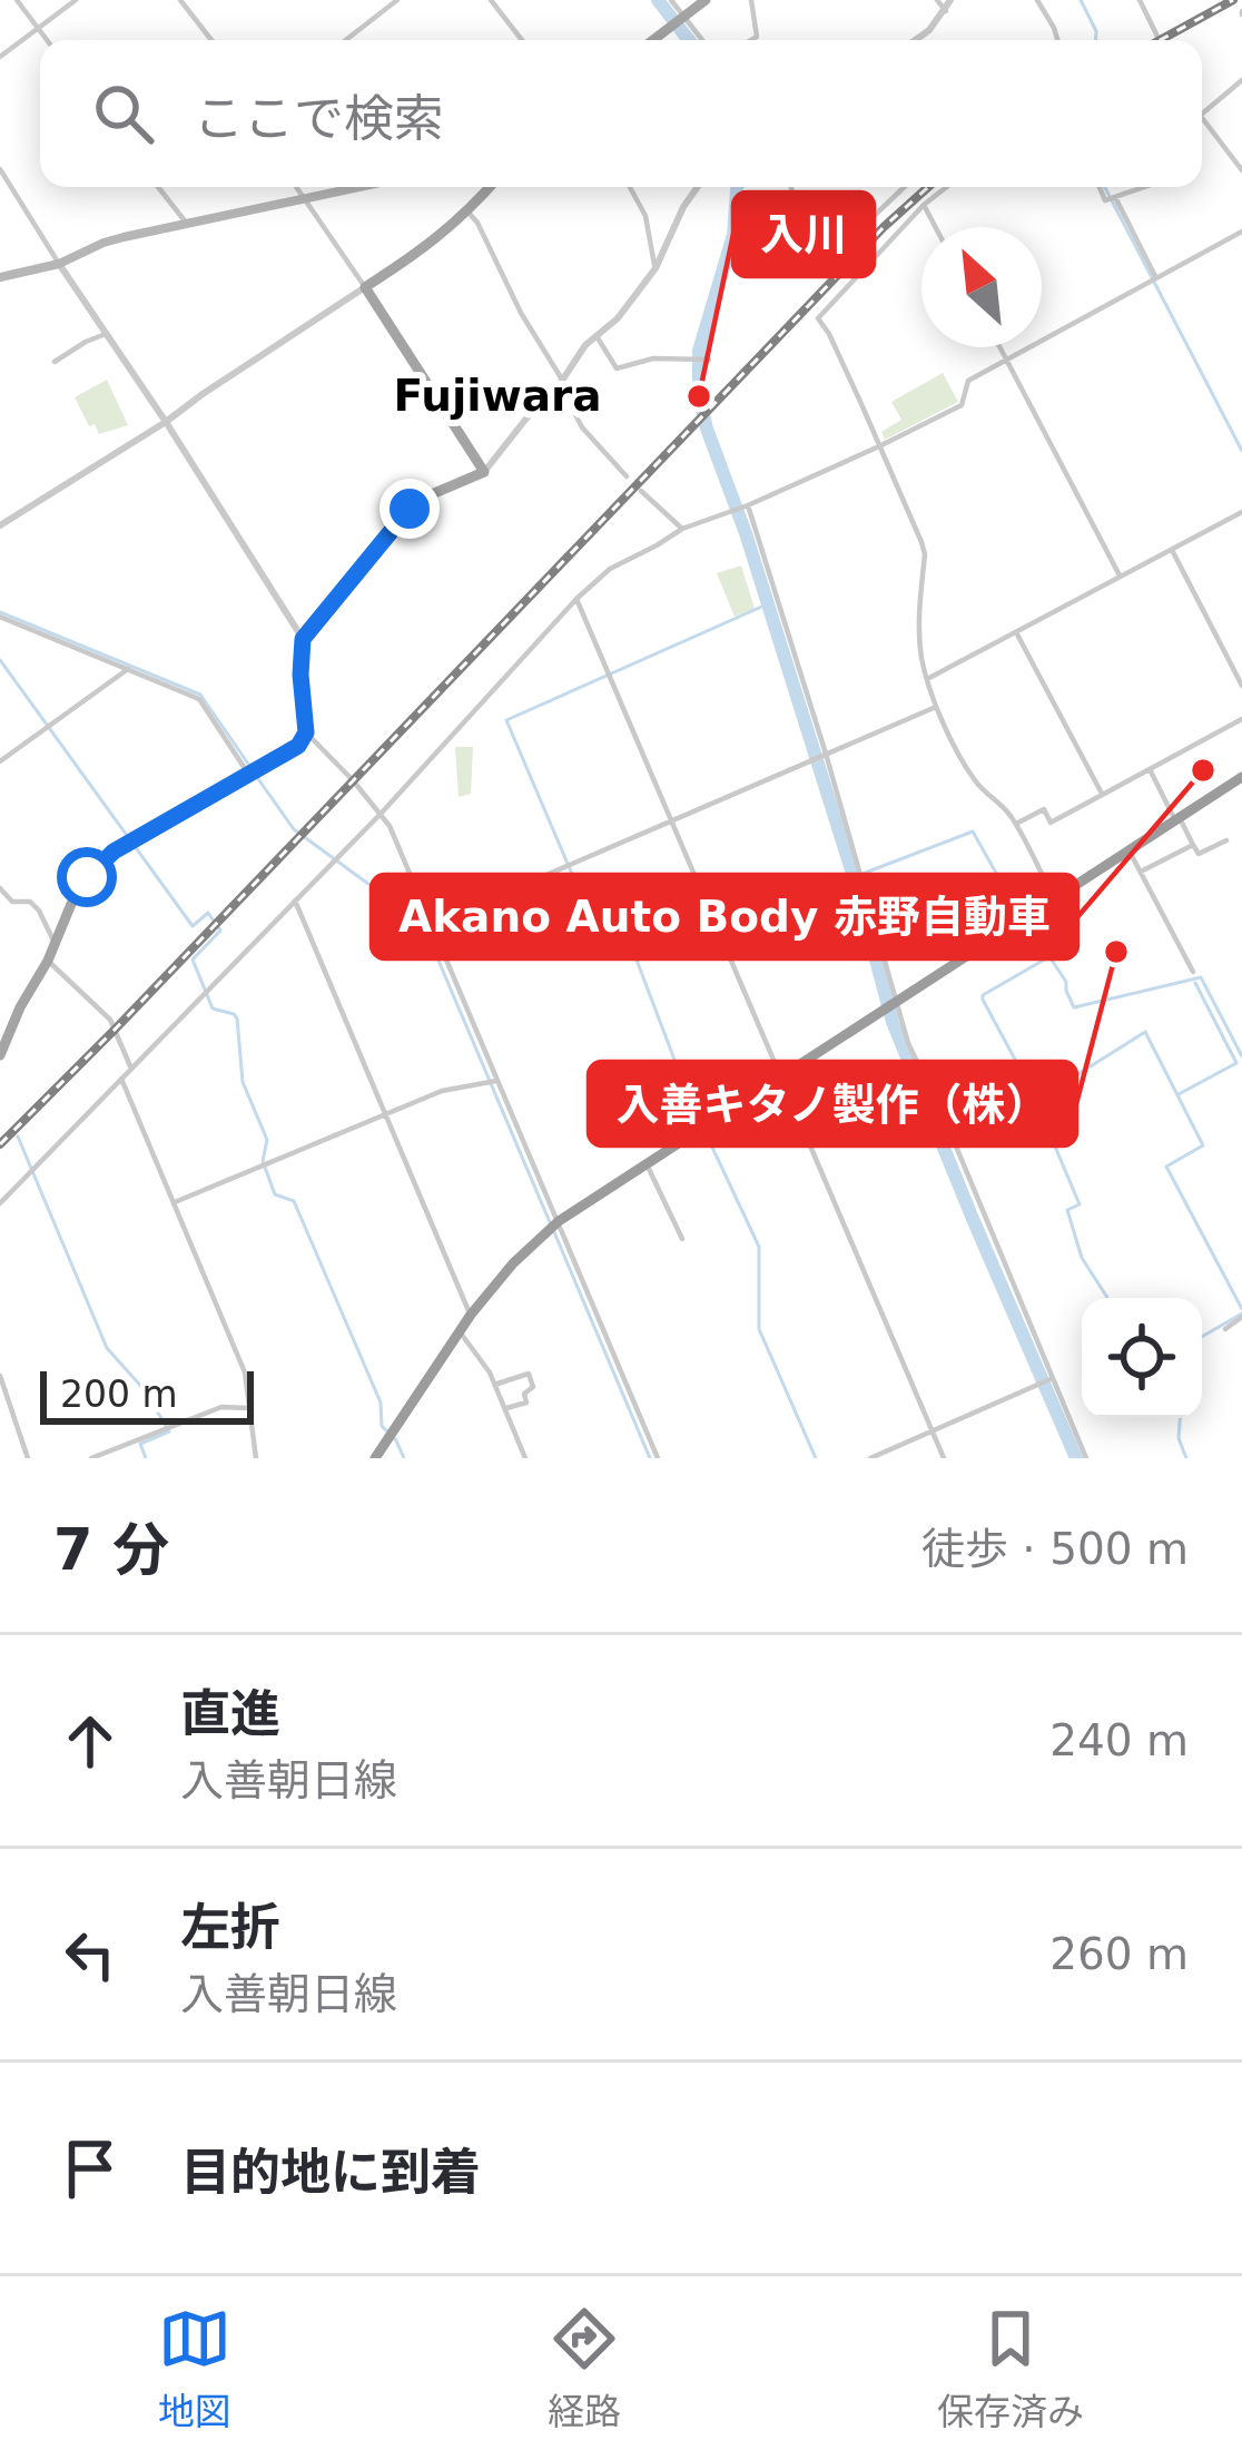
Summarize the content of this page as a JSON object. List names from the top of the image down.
{
  "districts": ["Fujiwara"],
  "places": ["入川", "Akano Auto Body 赤野自動車", "入善キタノ製作（株）"],
  "scale_bar": "200 m",
  "north": "top left",
  "page": {
    "search": "ここで検索",
    "scale": "200 m",
    "heading": ["7 分", "徒歩 · 500 m"],
    "list": [
      ["直進", "入善朝日線", "240 m"],
      ["左折", "入善朝日線", "260 m"],
      "目的地に到着"
    ],
    "nav": ["地図", "経路", "保存済み"]
  }
}
